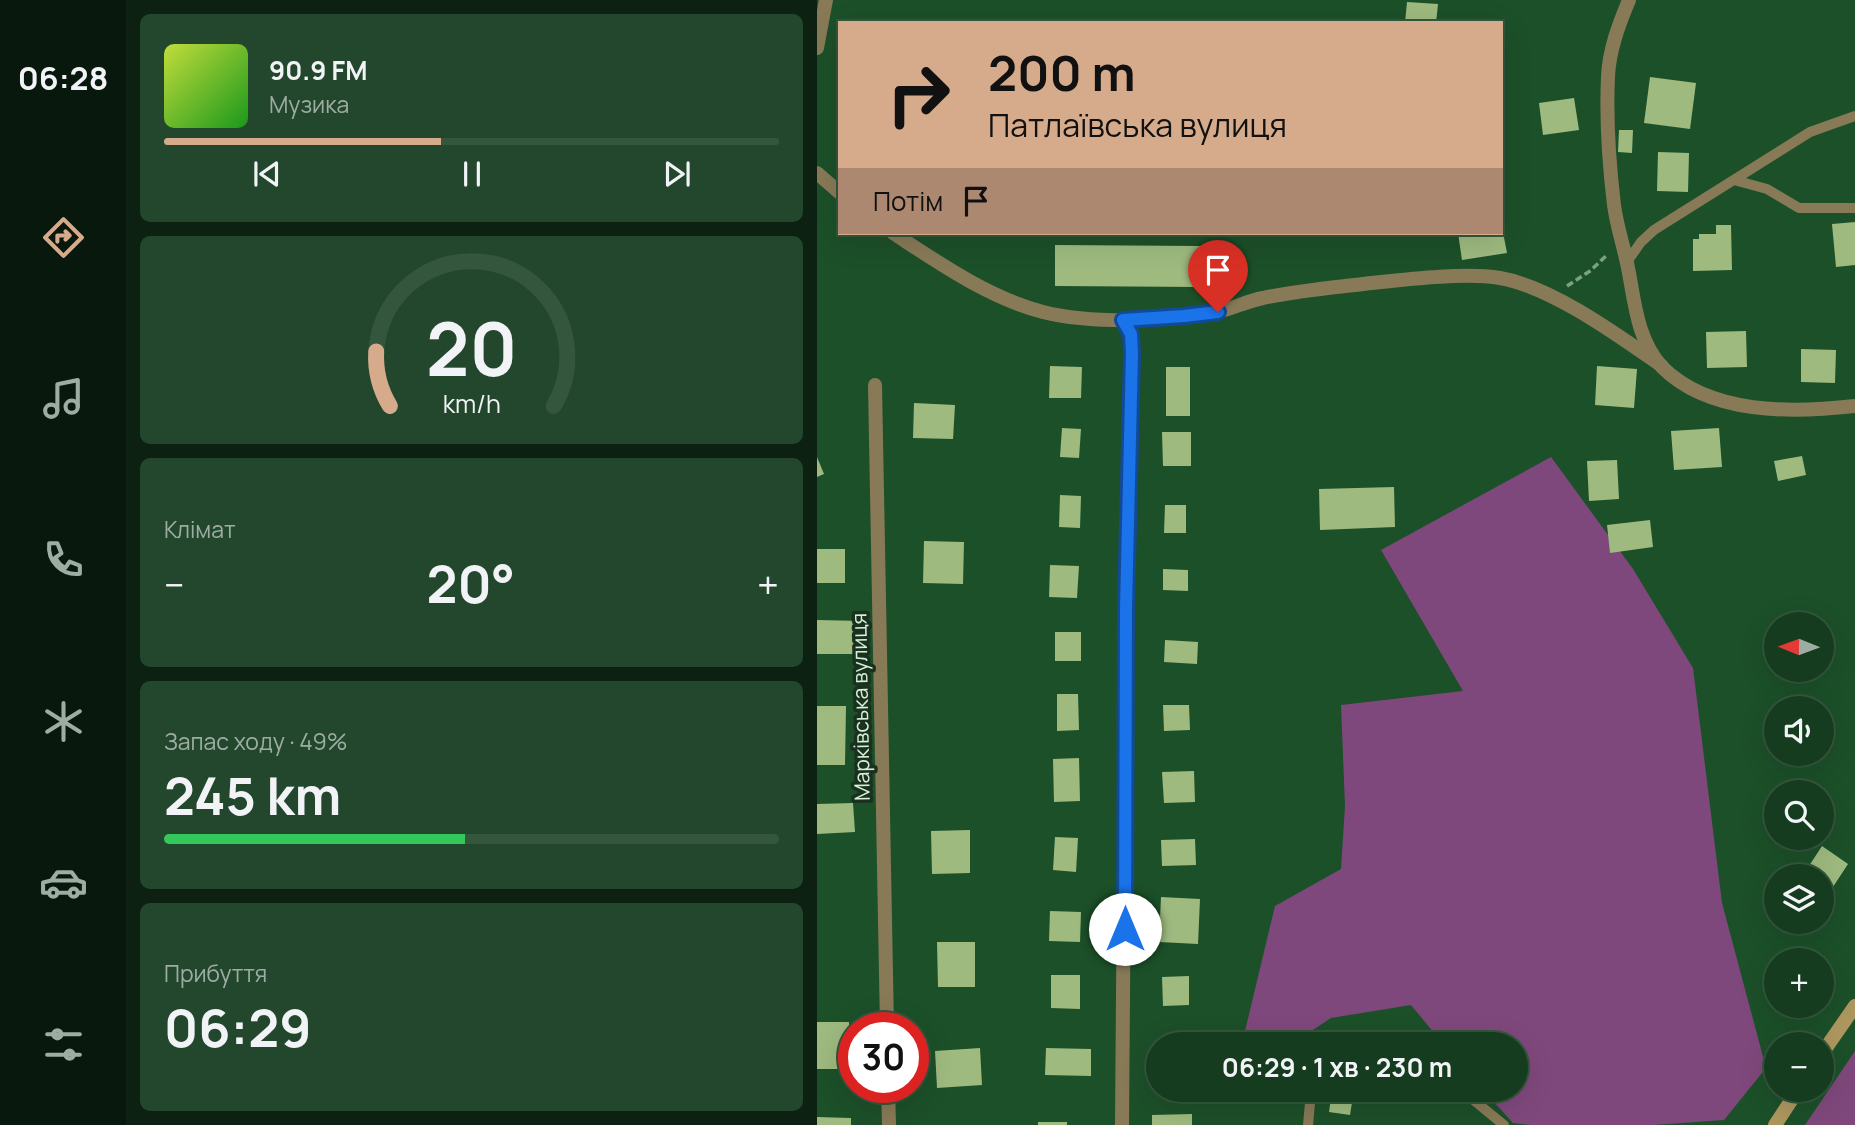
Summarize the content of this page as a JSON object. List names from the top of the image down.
{
  "streets": {
    "street": ["Марківська вулиця"]
  },
  "north": "left",
  "page": {
    "tabs": "06:28",
    "turn": ["200 m", "Патлаївська вулиця"],
    "song": ["90.9 FM", "Музика"],
    "then": "Потім",
    "tile": [
      "Клімат",
      ["Запас ходу · 49%", "245 km"],
      ["Прибуття", "06:29"]
    ],
    "heat": ["−", "20°", "+"],
    "map_buttons": ["+", "−"],
    "limit": "30",
    "trip": "06:29 · 1 хв · 230 m",
    "gauge": ["20", "km/h"]
  }
}
